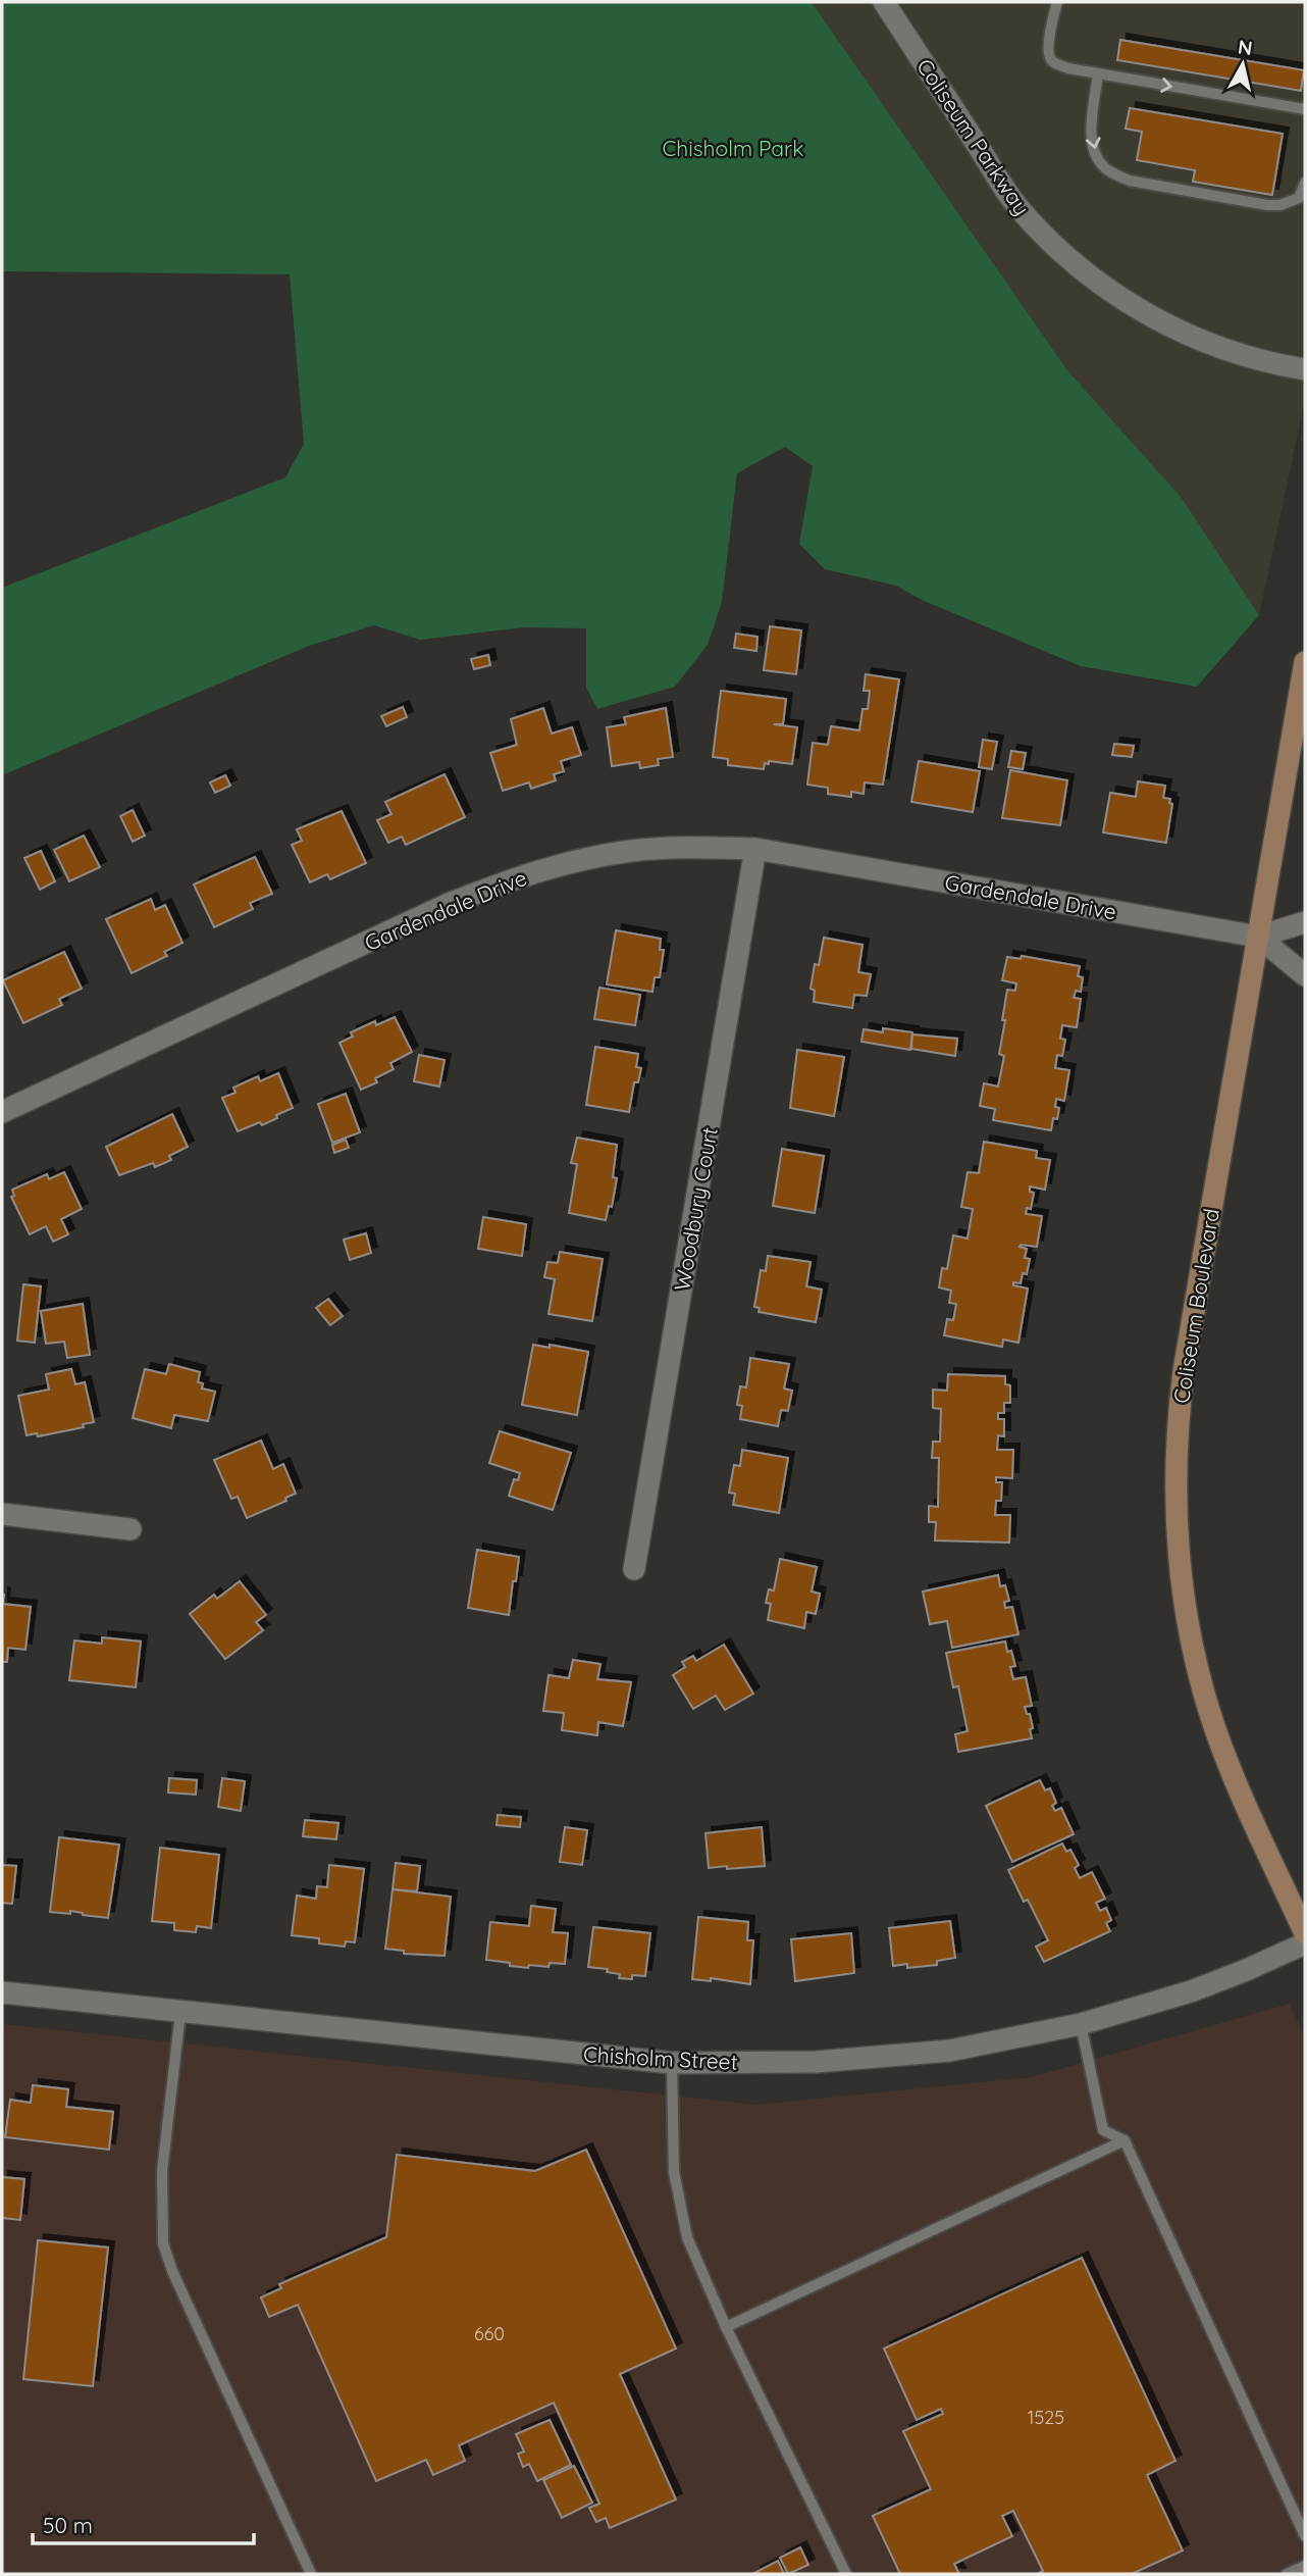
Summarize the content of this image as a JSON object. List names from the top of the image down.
{
  "streets": {
    "main road": ["Coliseum Boulevard"],
    "street": [
      "Coliseum Parkway",
      "Gardendale Drive",
      "Woodbury Court",
      "Chisholm Street"
    ]
  },
  "crossings": [
    ["Gardendale Drive", "Woodbury Court"],
    ["Gardendale Drive", "Coliseum Boulevard"]
  ],
  "parks": ["Chisholm Park"],
  "house_numbers": ["660", "1525"],
  "scale_bar": "50 m",
  "north": "top"
}
